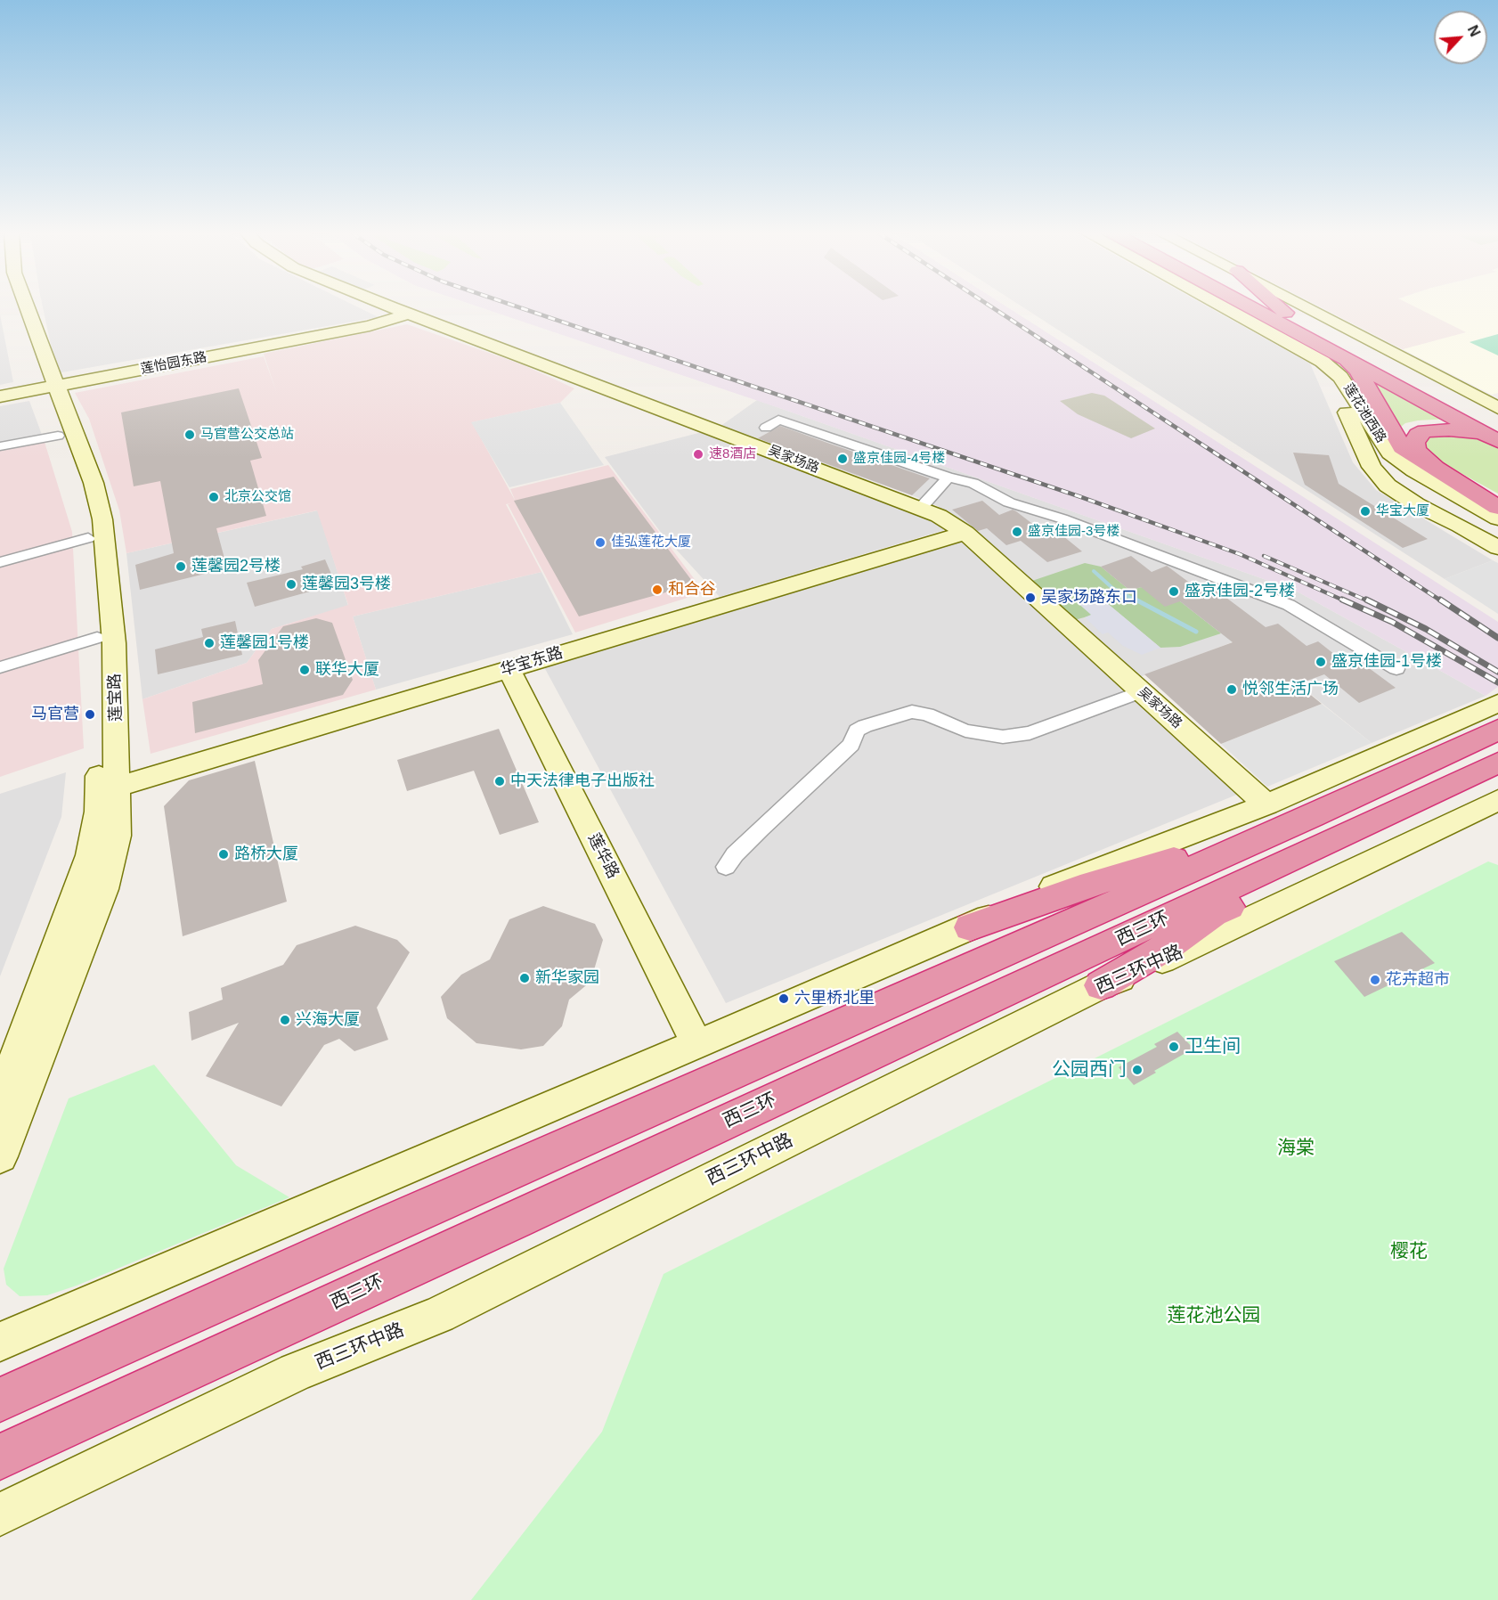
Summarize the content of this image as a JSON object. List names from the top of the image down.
{
  "streets": {
    "highway": ["莲花池西路", "西三环"],
    "street": [
      "莲怡园东路",
      "吴家场路",
      "华宝东路",
      "莲宝路",
      "莲华路",
      "西三环中路"
    ]
  },
  "crossings": [
    ["莲怡园东路", "吴家场路"],
    ["莲怡园东路", "莲宝路"],
    ["吴家场路", "华宝东路"],
    ["华宝东路", "莲宝路"],
    ["华宝东路", "莲华路"]
  ],
  "parks": ["海棠", "樱花", "莲花池公园"],
  "places": [
    "马官营公交总站",
    "速8酒店",
    "盛京佳园-4号楼",
    "北京公交馆",
    "华宝大厦",
    "盛京佳园-3号楼",
    "佳弘莲花大厦",
    "莲馨园2号楼",
    "莲馨园3号楼",
    "和合谷",
    "盛京佳园-2号楼",
    "吴家场路东口",
    "莲馨园1号楼",
    "盛京佳园-1号楼",
    "联华大厦",
    "悦邻生活广场",
    "马官营",
    "中天法律电子出版社",
    "路桥大厦",
    "新华家园",
    "花卉超市",
    "六里桥北里",
    "兴海大厦",
    "卫生间",
    "公园西门"
  ],
  "north": "top right"
}
